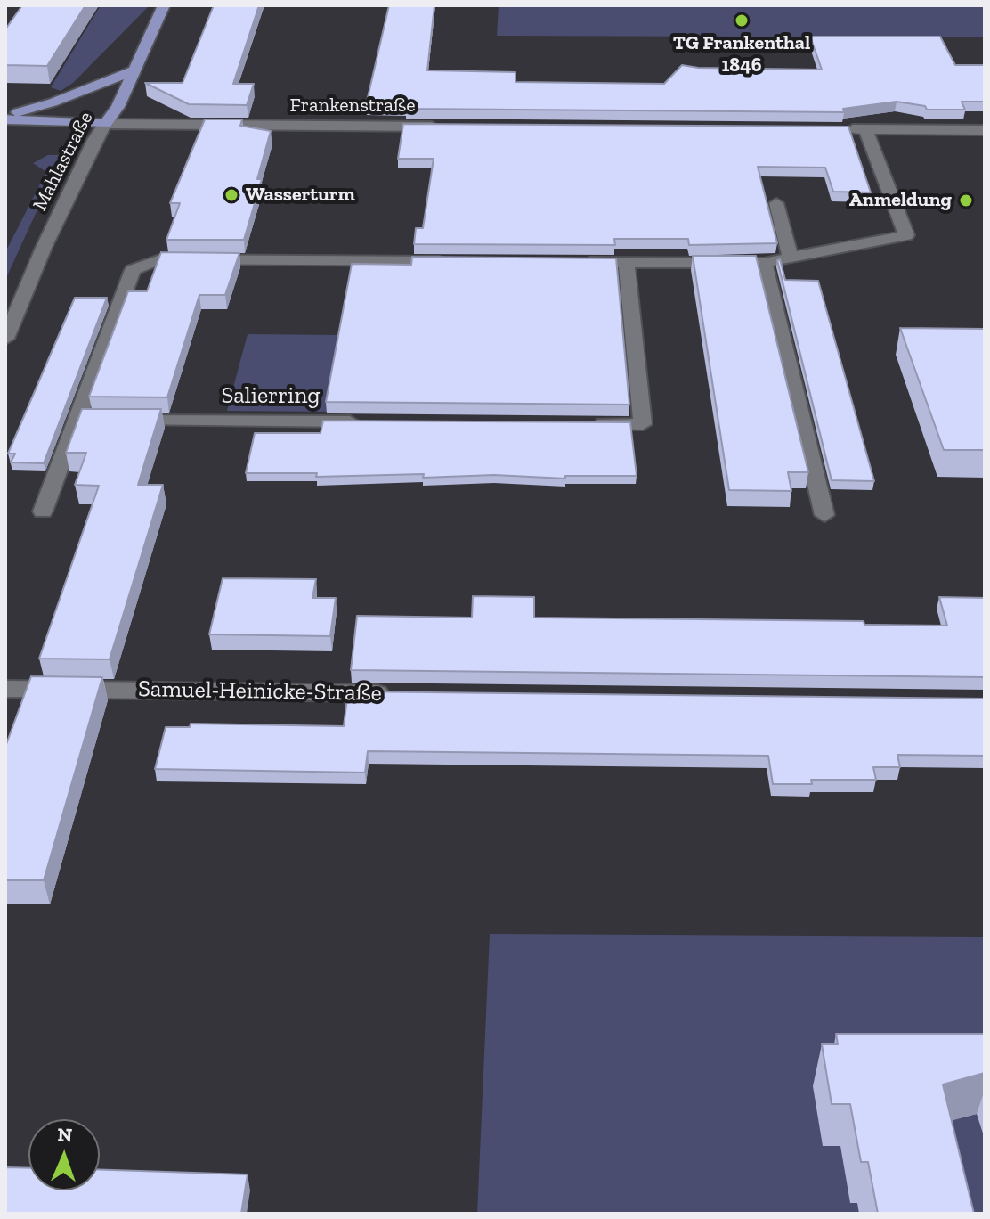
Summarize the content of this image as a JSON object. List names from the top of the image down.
{
  "streets": {
    "main road": ["Mahlastraße"],
    "street": ["Frankenstraße", "Salierring", "Samuel-Heinicke-Straße"]
  },
  "crossings": [
    ["Frankenstraße", "Mahlastraße"]
  ],
  "places": ["TG Frankenthal 1846", "Wasserturm", "Anmeldung"],
  "north": "top"
}
